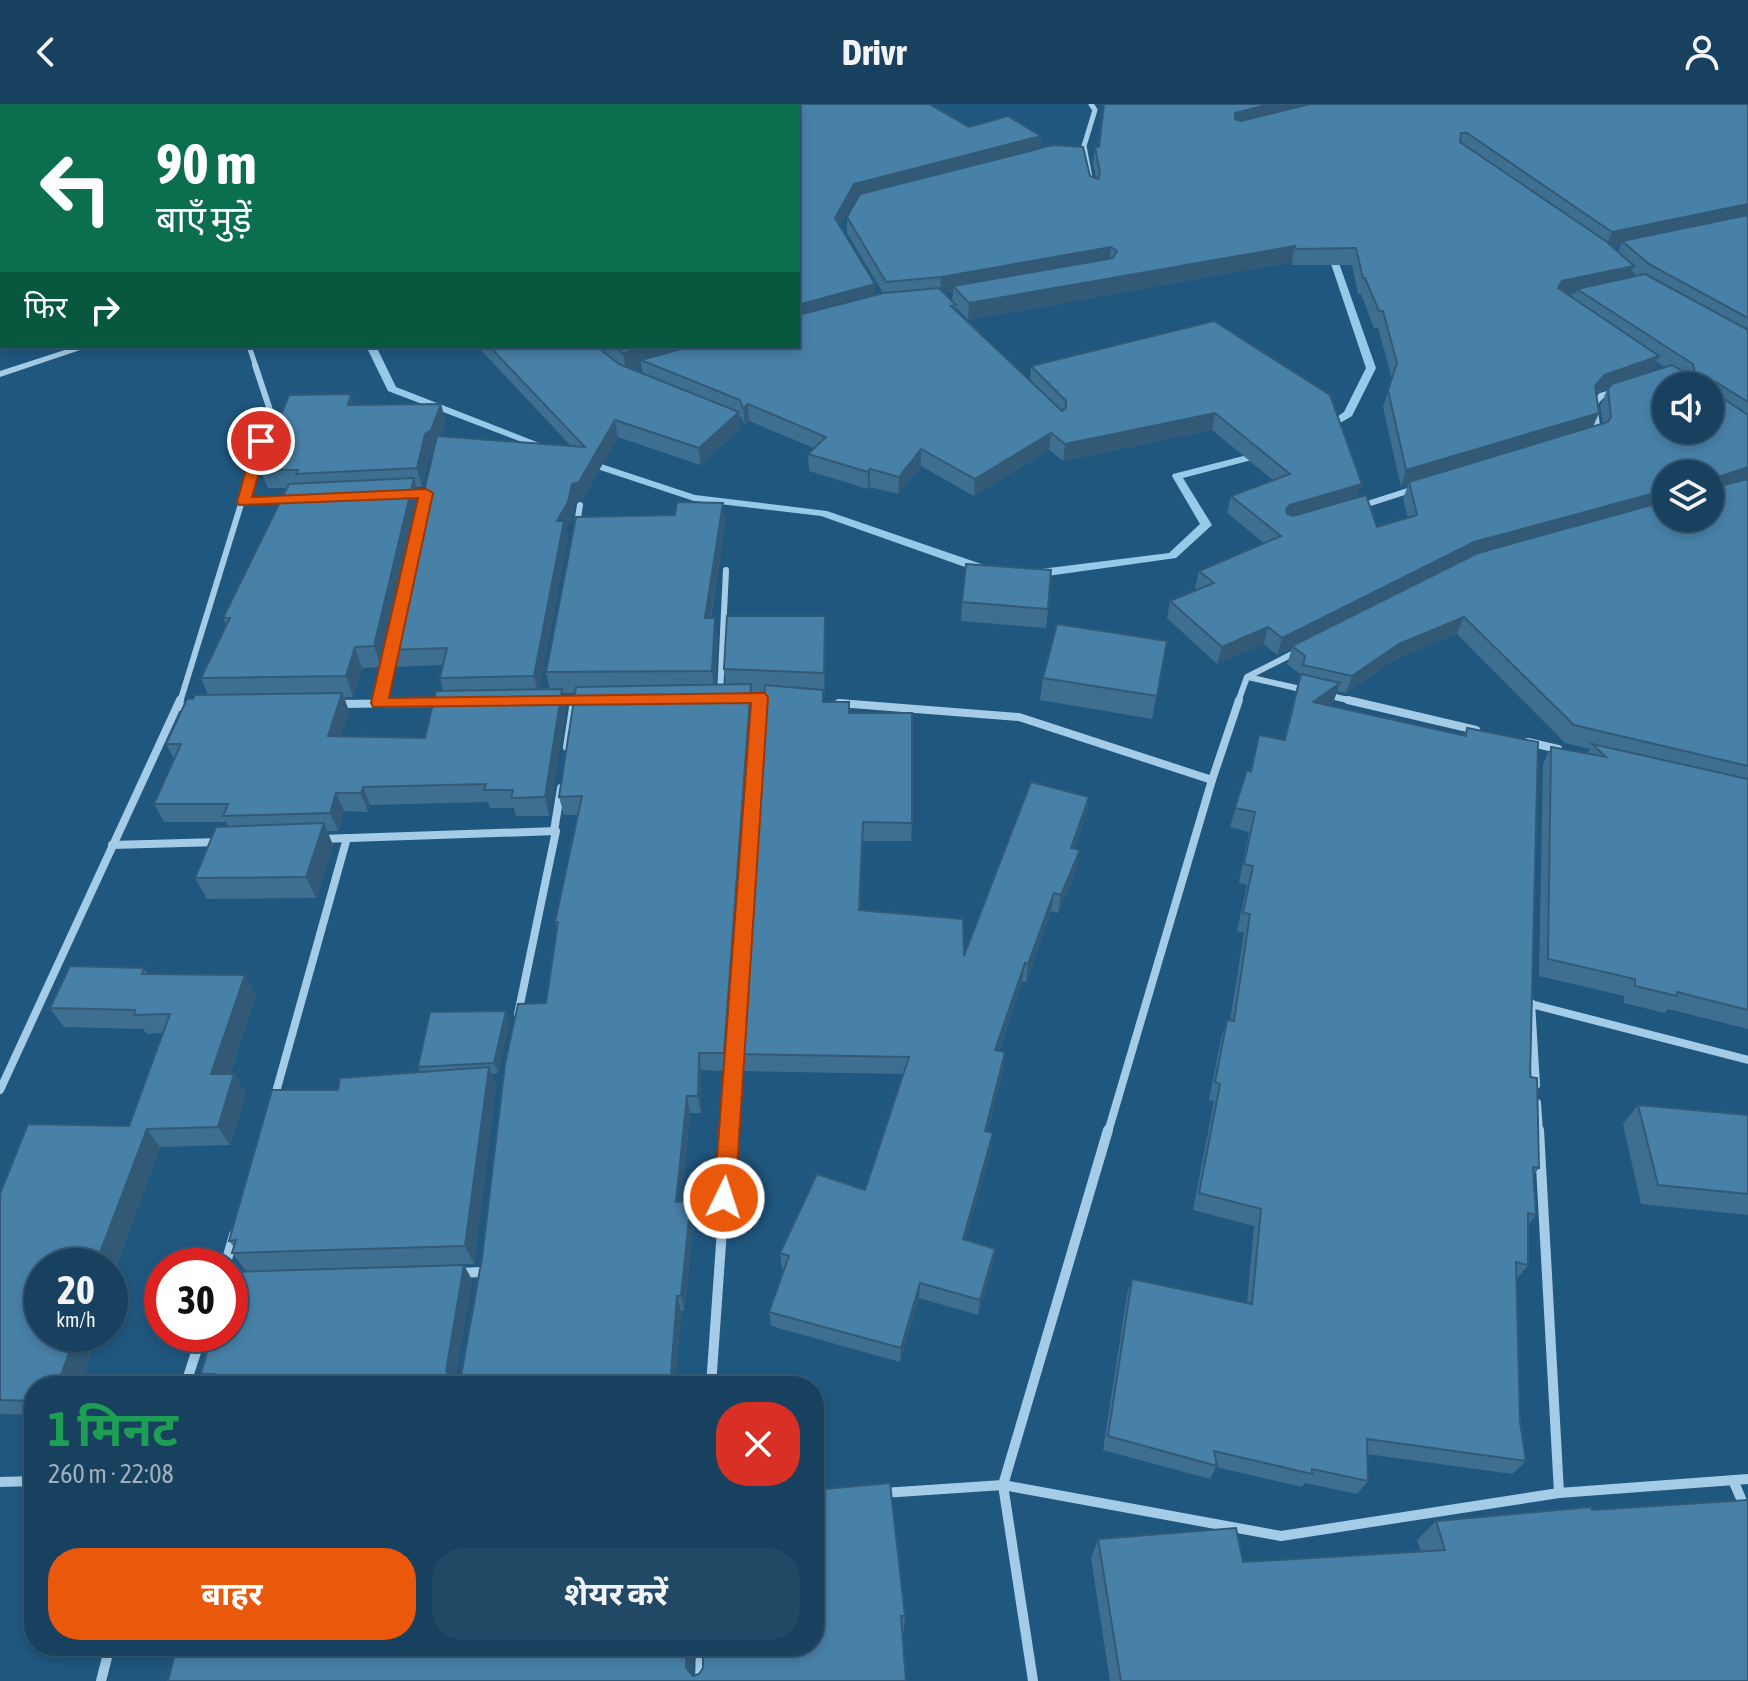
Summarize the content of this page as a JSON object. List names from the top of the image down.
{
  "page": {
    "header": "Drivr",
    "turn": ["90 m", "बाएँ मुड़ें"],
    "then": "फिर",
    "speed": "20 km/h",
    "limit": "30",
    "heading": ["1 मिनट", "260 m · 22:08"],
    "buttons": ["बाहर", "शेयर करें"]
  }
}
